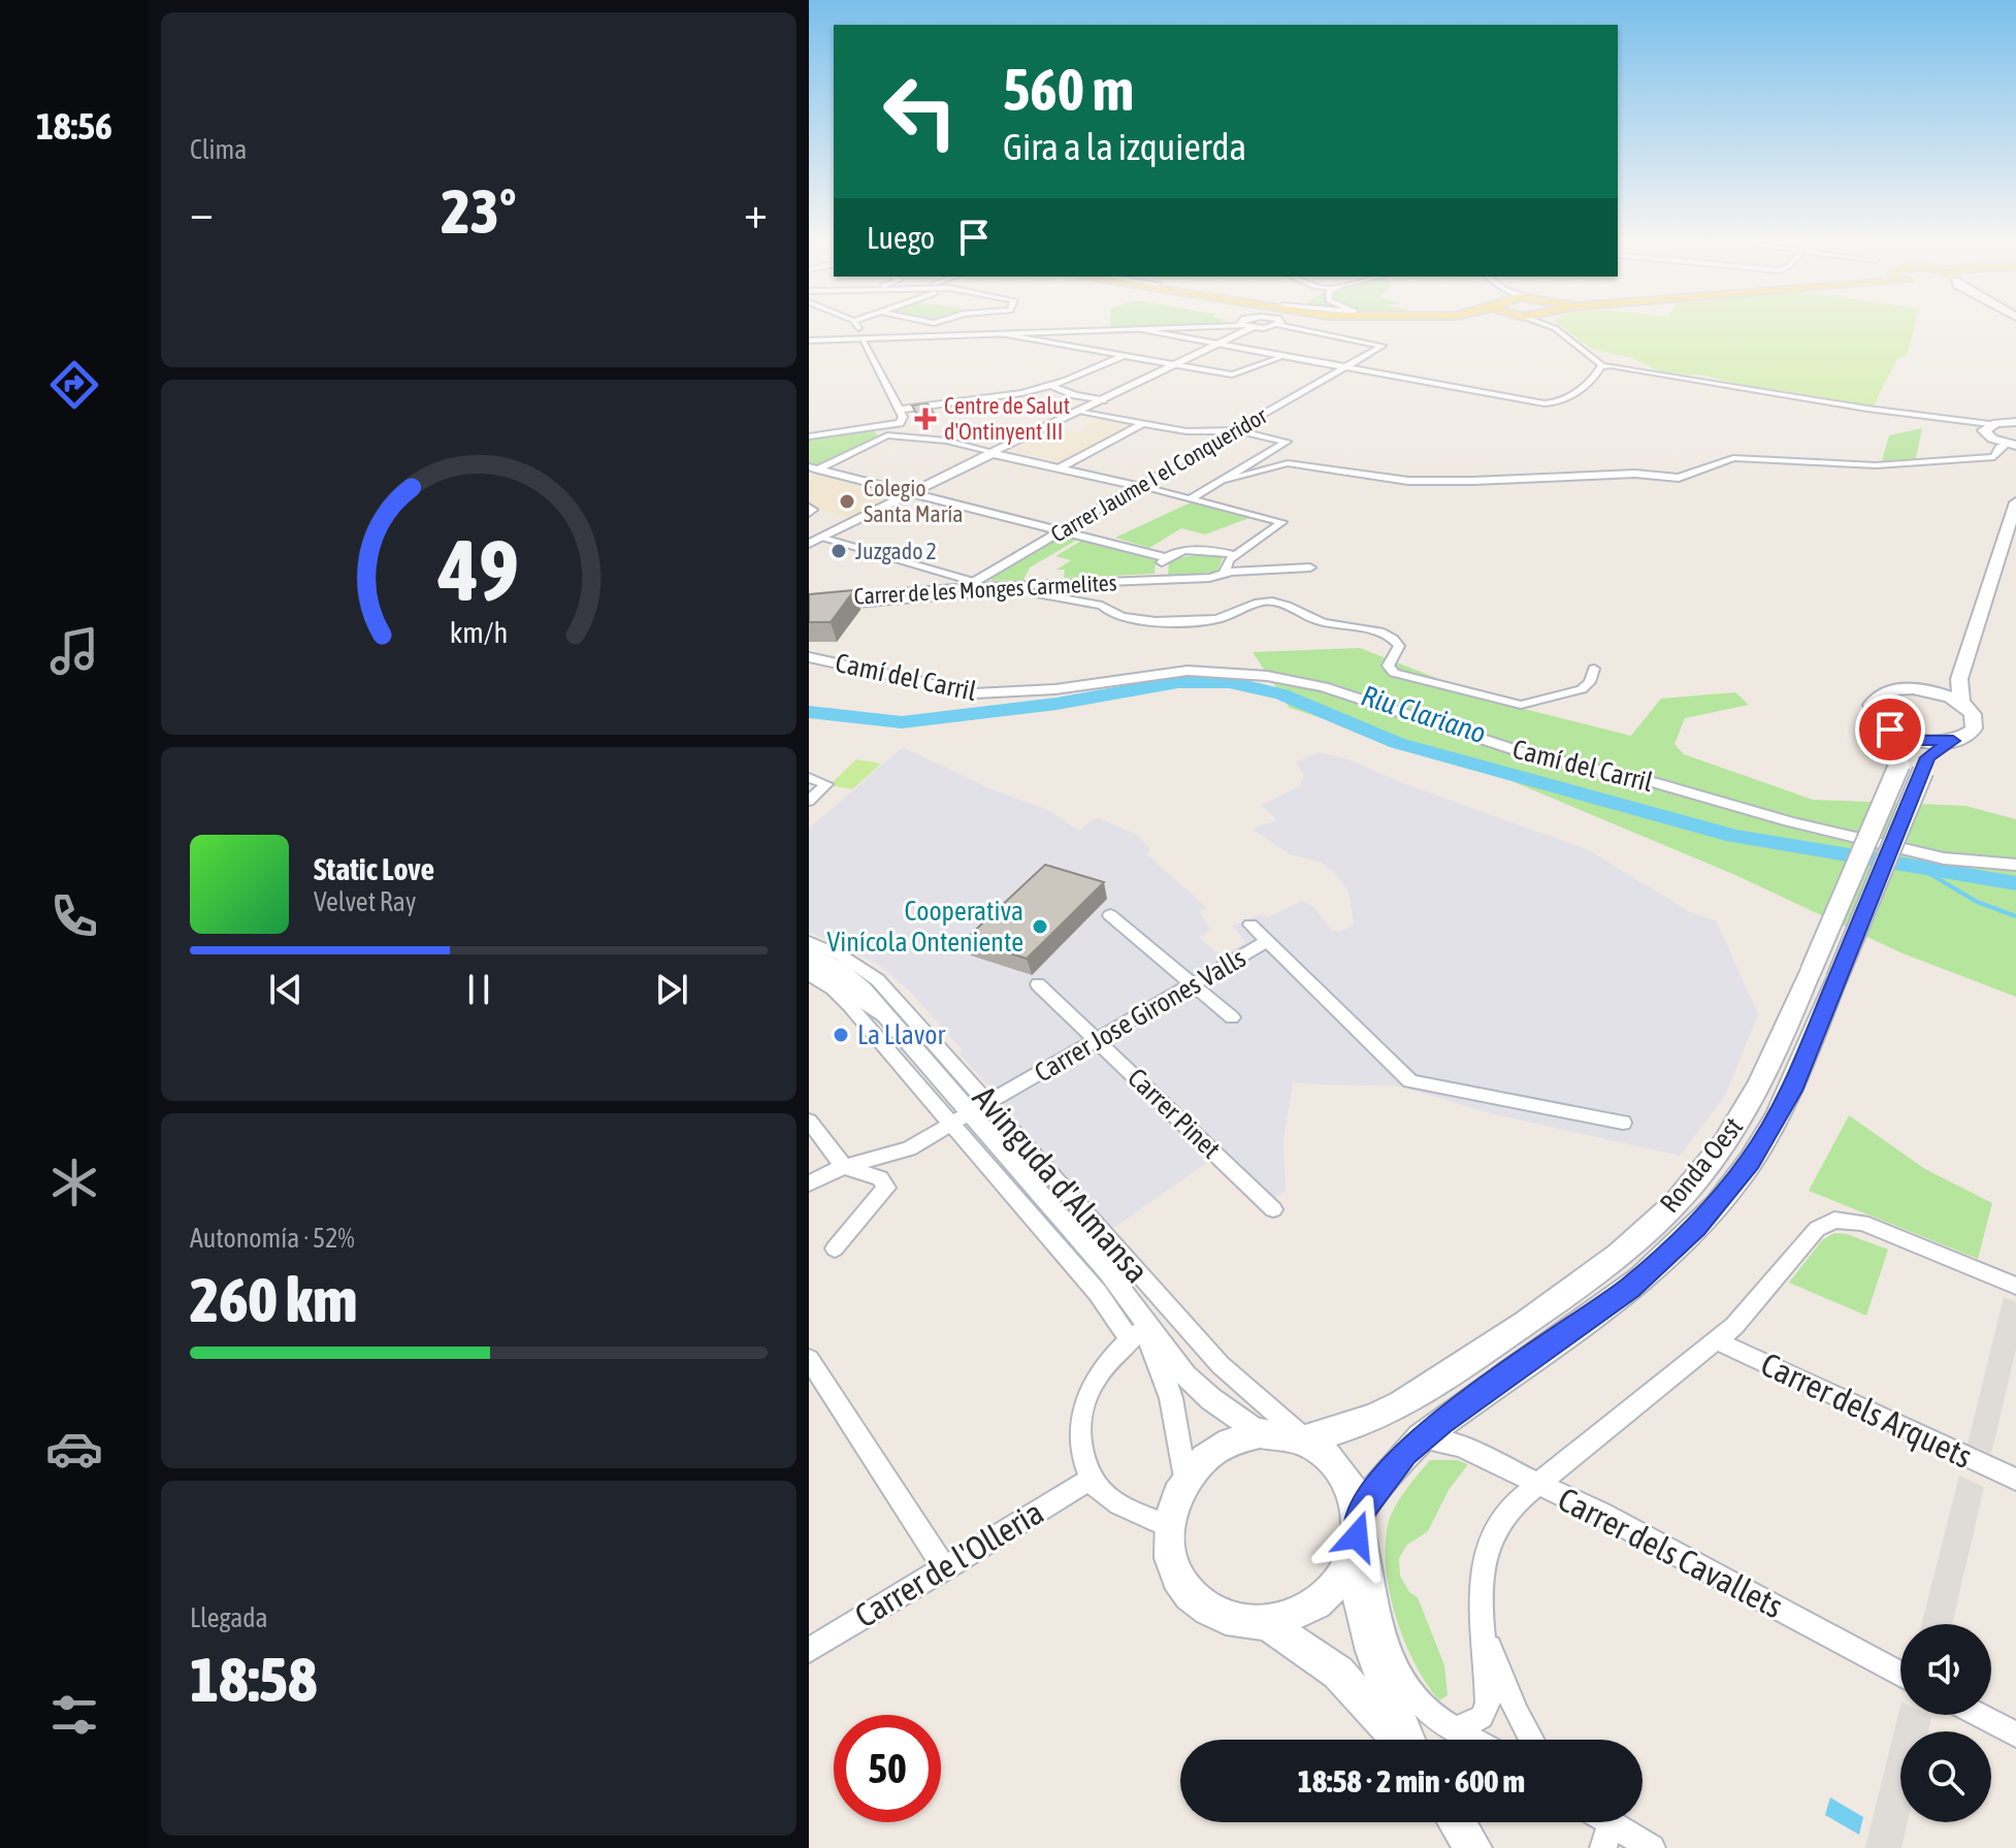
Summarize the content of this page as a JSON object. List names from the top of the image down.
{
  "streets": {
    "main road": ["Ronda Oest"],
    "street": [
      "Carrer Jaume I el Conqueridor",
      "Carrer de les Monges Carmelites",
      "Camí del Carril",
      "Carrer Jose Girones Valls",
      "Carrer Pinet",
      "Avinguda d'Almansa",
      "Carrer dels Arquets",
      "Carrer dels Cavallets",
      "Carrer de l'Olleria"
    ]
  },
  "crossings": [
    ["Carrer Jaume I el Conqueridor", "Carrer de les Monges Carmelites"],
    ["Carrer Jose Girones Valls", "Carrer Pinet"],
    ["Carrer Jose Girones Valls", "Avinguda d'Almansa"],
    ["Ronda Oest", "Avinguda d'Almansa"],
    ["Ronda Oest", "Carrer dels Cavallets"]
  ],
  "water": ["Riu Clariano"],
  "places": {
    "health": ["Centre de Salut d'Ontinyent III"],
    "other": [
      "Colegio Santa María",
      "Juzgado 2",
      "Cooperativa Vinícola Onteniente",
      "La Llavor"
    ]
  },
  "page": {
    "tabs": "18:56",
    "tile": [
      "Clima",
      ["Autonomía · 52%", "260 km"],
      ["Llegada", "18:58"]
    ],
    "turn": ["560 m", "Gira a la izquierda"],
    "heat": ["−", "23°", "+"],
    "then": "Luego",
    "song": ["Static Love", "Velvet Ray"],
    "limit": "50",
    "trip": "18:58 · 2 min · 600 m",
    "gauge": ["49", "km/h"]
  }
}
